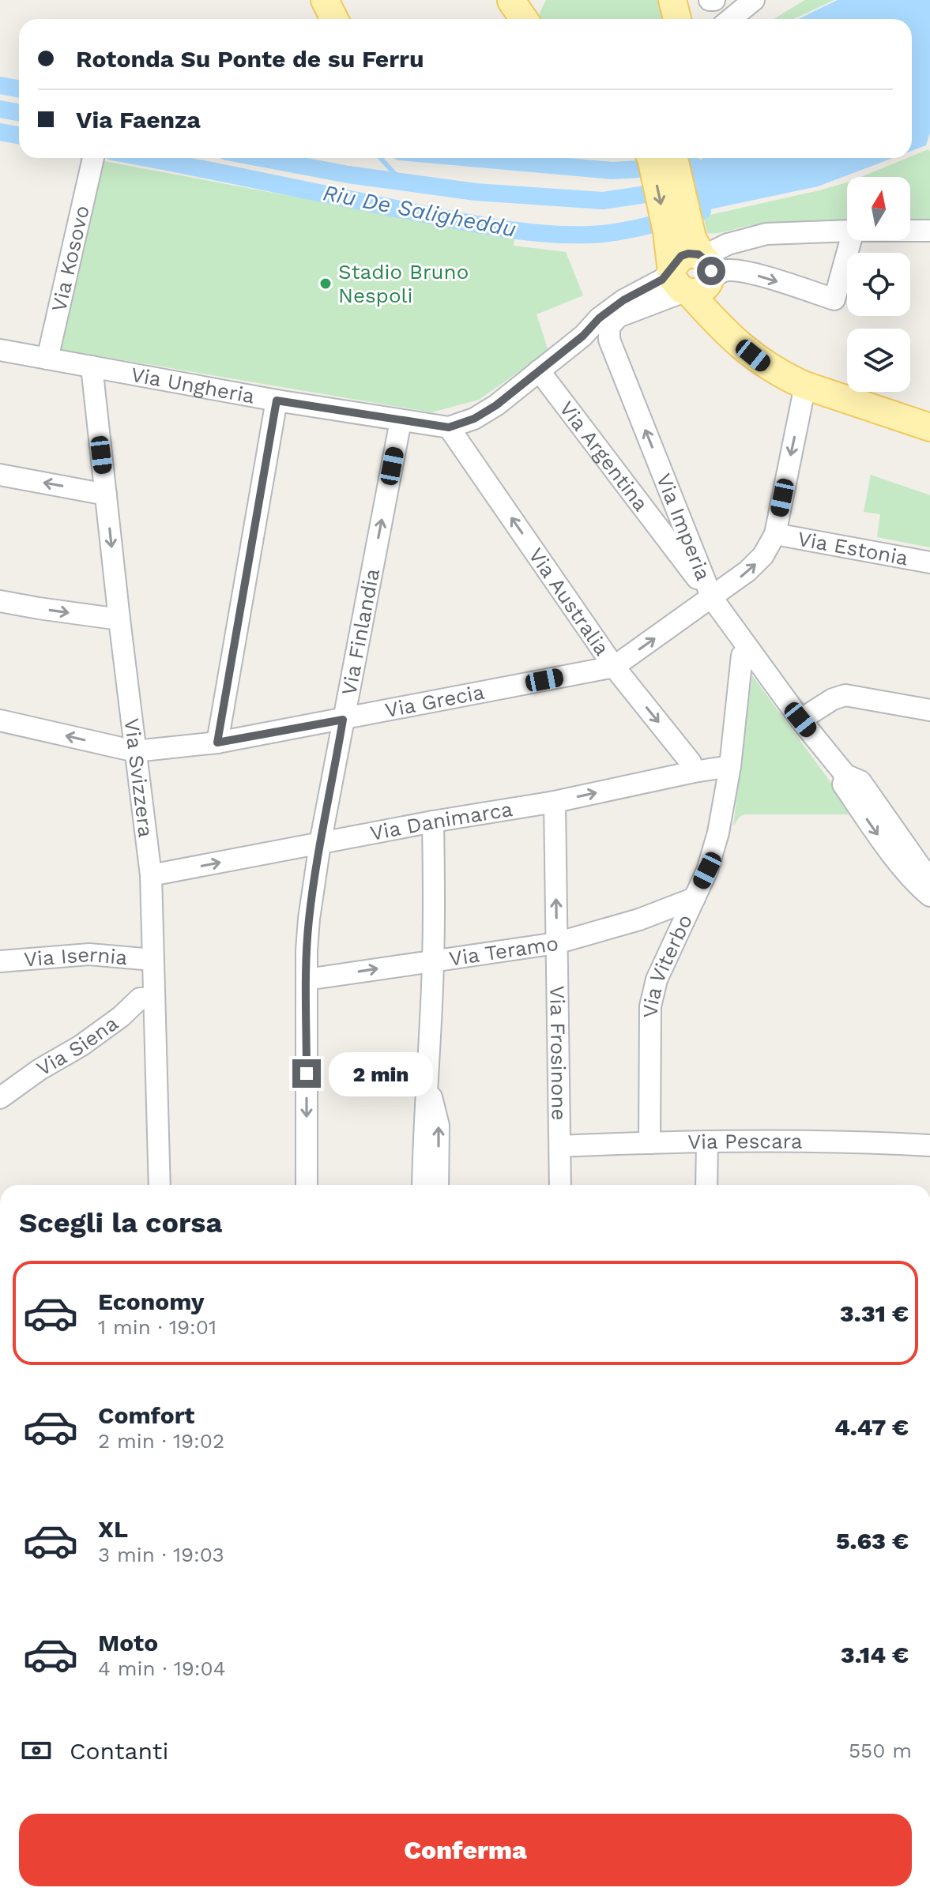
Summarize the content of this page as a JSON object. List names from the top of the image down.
{
  "streets": {
    "street": [
      "Via Kosovo",
      "Via Ungheria",
      "Via Argentina",
      "Via Imperia",
      "Via Estonia",
      "Via Australia",
      "Via Finlandia",
      "Via Grecia",
      "Via Svizzera",
      "Via Danimarca",
      "Via Teramo",
      "Via Isernia",
      "Via Viterbo",
      "Via Siena",
      "Via Frosinone",
      "Via Pescara"
    ]
  },
  "crossings": [
    ["Via Kosovo", "Via Ungheria"],
    ["Via Ungheria", "Via Argentina"],
    ["Via Ungheria", "Via Australia"],
    ["Via Ungheria", "Via Finlandia"],
    ["Via Ungheria", "Via Svizzera"],
    ["Via Argentina", "Via Imperia"],
    ["Via Argentina", "Via Grecia"],
    ["Via Imperia", "Via Grecia"],
    ["Via Imperia", "Via Viterbo"],
    ["Via Estonia", "Via Grecia"],
    ["Via Australia", "Via Grecia"],
    ["Via Australia", "Via Danimarca"],
    ["Via Finlandia", "Via Grecia"],
    ["Via Finlandia", "Via Danimarca"],
    ["Via Finlandia", "Via Teramo"],
    ["Via Grecia", "Via Svizzera"],
    ["Via Svizzera", "Via Danimarca"],
    ["Via Svizzera", "Via Isernia"],
    ["Via Svizzera", "Via Siena"],
    ["Via Danimarca", "Via Viterbo"],
    ["Via Danimarca", "Via Frosinone"],
    ["Via Teramo", "Via Viterbo"],
    ["Via Teramo", "Via Frosinone"],
    ["Via Viterbo", "Via Pescara"],
    ["Via Frosinone", "Via Pescara"]
  ],
  "one_way": ["Via Danimarca"],
  "water": ["Riu De Saligheddu"],
  "places": ["Stadio Bruno Nespoli"],
  "north": "top",
  "page": {
    "banner": ["Rotonda Su Ponte de su Ferru", "Via Faenza"],
    "bubble": "2 min",
    "heading": "Scegli la corsa",
    "list": [
      {
        "name": "Economy",
        "note": "1 min · 19:01",
        "value": "3.31 €"
      },
      {
        "name": "Comfort",
        "note": "2 min · 19:02",
        "value": "4.47 €"
      },
      {
        "name": "XL",
        "note": "3 min · 19:03",
        "value": "5.63 €"
      },
      {
        "name": "Moto",
        "note": "4 min · 19:04",
        "value": "3.14 €"
      }
    ],
    "pay": ["Contanti", "550 m"],
    "buttons": "Conferma"
  }
}
